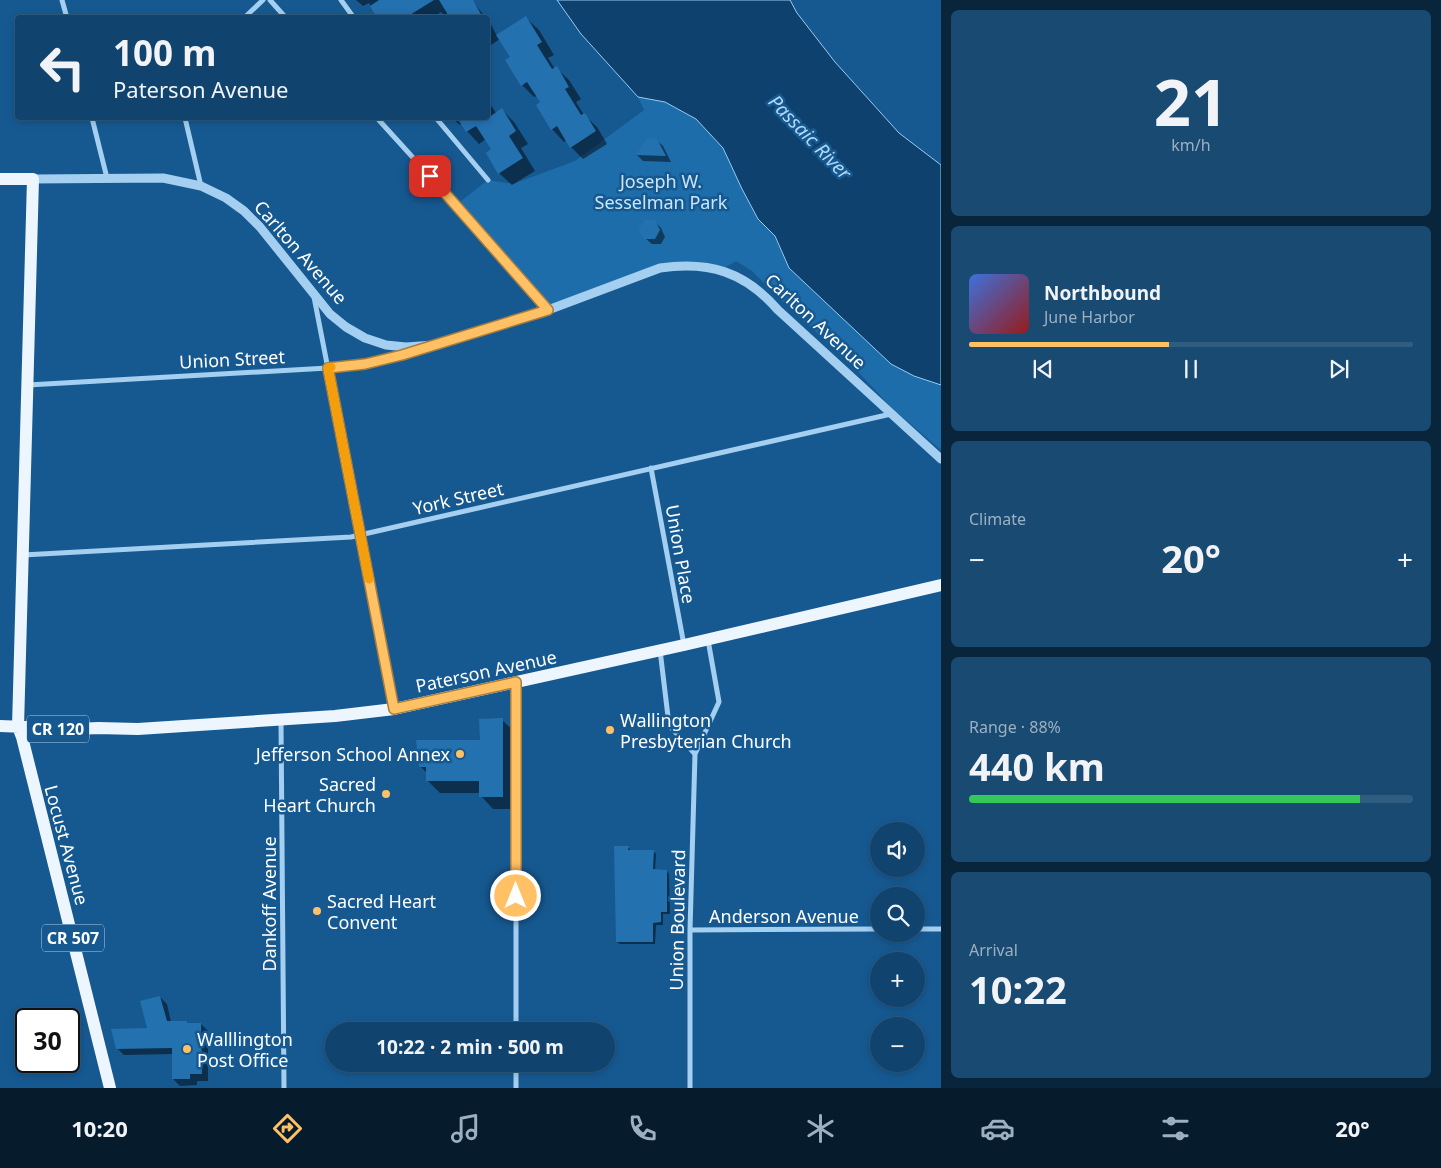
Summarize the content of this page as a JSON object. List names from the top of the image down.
{
  "streets": {
    "main road": [
      "Carlton Avenue",
      "Paterson Avenue",
      "CR 120",
      "Locust Avenue",
      "CR 507"
    ],
    "street": [
      "Union Street",
      "York Street",
      "Union Place",
      "Dankoff Avenue",
      "Anderson Avenue",
      "Union Boulevard"
    ]
  },
  "crossings": [
    ["Carlton Avenue", "Union Street"],
    ["Carlton Avenue", "York Street"],
    ["Carlton Avenue", "CR 507"],
    ["Union Street", "CR 507"],
    ["York Street", "Union Place"],
    ["York Street", "CR 507"],
    ["Union Place", "Paterson Avenue"],
    ["Paterson Avenue", "Locust Avenue"],
    ["Paterson Avenue", "Dankoff Avenue"],
    ["Paterson Avenue", "Union Boulevard"],
    ["Paterson Avenue", "CR 507"],
    ["Locust Avenue", "CR 507"],
    ["Anderson Avenue", "Union Boulevard"]
  ],
  "water": ["Passaic River"],
  "parks": ["Joseph W. Sesselman Park"],
  "places": [
    "Wallington Presbyterian Church",
    "Jefferson School Annex",
    "Sacred Heart Church",
    "Sacred Heart Convent",
    "Walllington Post Office"
  ],
  "page": {
    "tile": [
      ["21", "km/h"],
      "Climate",
      ["Range · 88%", "440 km"],
      ["Arrival", "10:22"]
    ],
    "turn": ["100 m", "Paterson Avenue"],
    "song": ["Northbound", "June Harbor"],
    "heat": ["−", "20°", "+"],
    "map_buttons": ["+", "−"],
    "limit": "30",
    "trip": "10:22 · 2 min · 500 m",
    "tabs": ["10:20", "20°"]
  }
}
